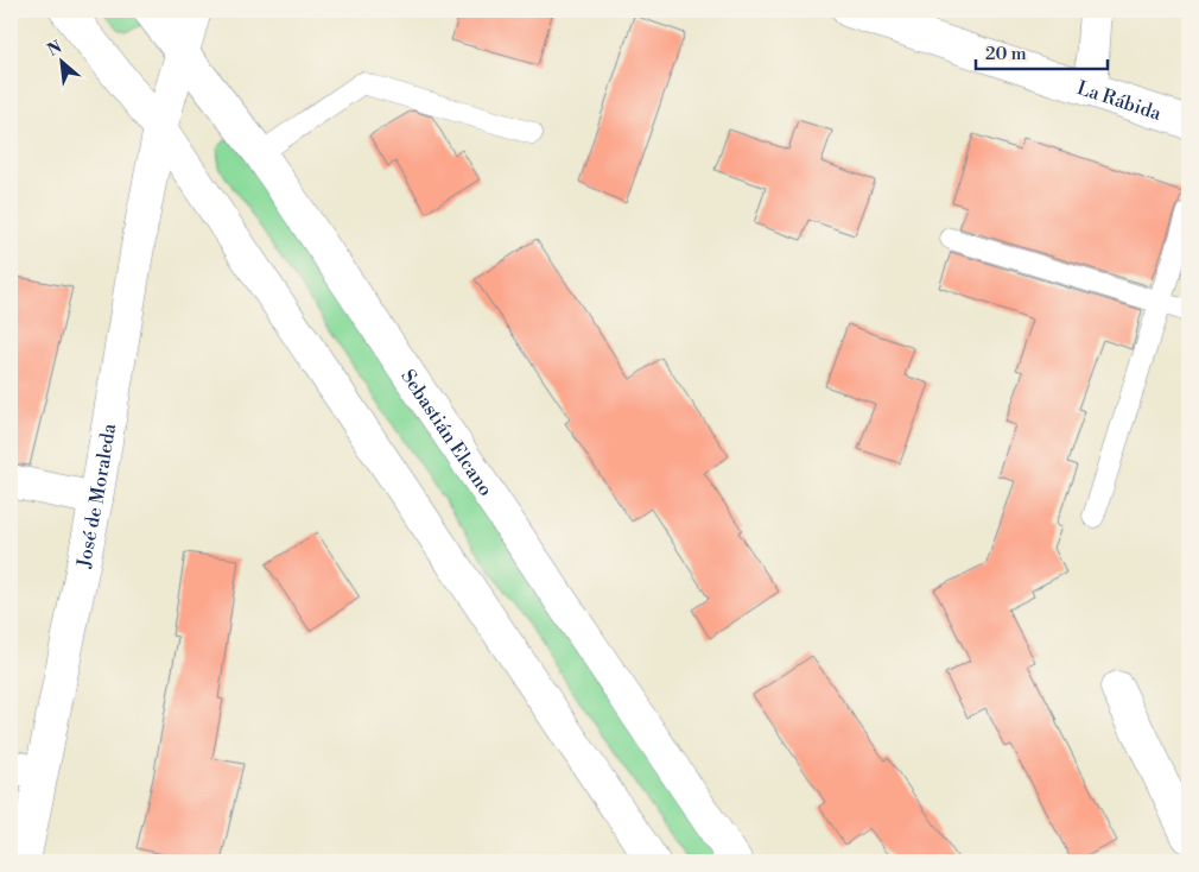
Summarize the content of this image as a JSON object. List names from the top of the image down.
{
  "streets": {
    "street": ["La Rábida", "Sebastián Elcano", "José de Moraleda"]
  },
  "crossings": [
    ["Sebastián Elcano", "José de Moraleda"]
  ],
  "scale_bar": "20 m",
  "north": "top left"
}
